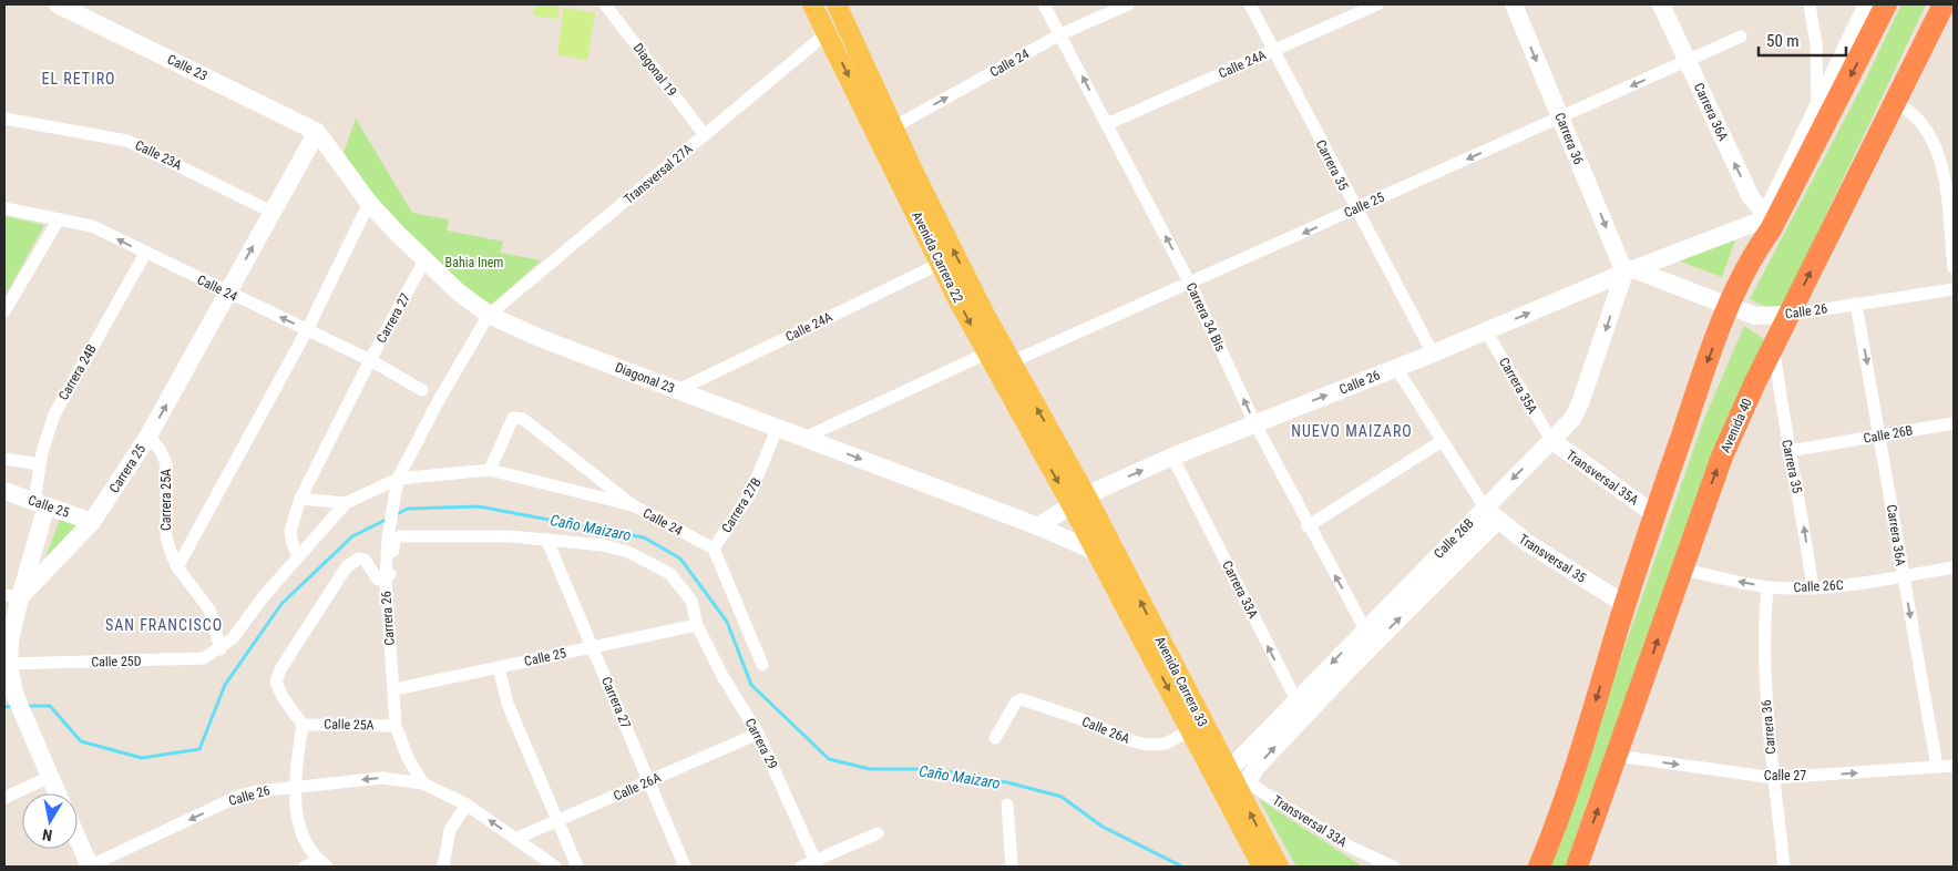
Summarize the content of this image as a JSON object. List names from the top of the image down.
{
  "streets": {
    "highway": ["Avenida 40"],
    "main road": ["Avenida Carrera 22", "Avenida Carrera 33"],
    "street": [
      "Calle 24",
      "Calle 24A",
      "Calle 23",
      "Diagonal 19",
      "Carrera 36A",
      "Carrera 36",
      "Calle 23A",
      "Carrera 35",
      "Transversal 27A",
      "Calle 25",
      "Calle 26",
      "Carrera 34 Bis",
      "Carrera 27",
      "Carrera 24B",
      "Diagonal 23",
      "Carrera 35A",
      "Calle 26B",
      "Carrera 25",
      "Transversal 35A",
      "Carrera 25A",
      "Carrera 27B",
      "Transversal 35",
      "Calle 26C",
      "Carrera 33A",
      "Carrera 26",
      "Calle 25D",
      "Calle 25A",
      "Calle 26A",
      "Carrera 29",
      "Calle 27",
      "Transversal 33A"
    ]
  },
  "crossings": [
    ["Calle 24", "Avenida Carrera 22"],
    ["Calle 24", "Carrera 34 Bis"],
    ["Calle 24", "Carrera 27"],
    ["Calle 24", "Carrera 24B"],
    ["Calle 24", "Carrera 25"],
    ["Calle 24", "Carrera 27B"],
    ["Calle 24A", "Carrera 35"],
    ["Calle 24A", "Avenida Carrera 22"],
    ["Calle 24A", "Carrera 34 Bis"],
    ["Calle 24A", "Diagonal 23"],
    ["Calle 23", "Diagonal 23"],
    ["Calle 23", "Carrera 25"],
    ["Diagonal 19", "Transversal 27A"],
    ["Carrera 36A", "Calle 25"],
    ["Carrera 36A", "Calle 26"],
    ["Carrera 36A", "Calle 26B"],
    ["Carrera 36A", "Calle 26C"],
    ["Carrera 36A", "Calle 27"],
    ["Carrera 36", "Calle 25"],
    ["Carrera 36", "Calle 26"],
    ["Carrera 36", "Calle 26B"],
    ["Carrera 36", "Calle 26C"],
    ["Carrera 36", "Calle 27"],
    ["Calle 23A", "Carrera 25"],
    ["Carrera 35", "Calle 25"],
    ["Carrera 35", "Calle 26"],
    ["Carrera 35", "Avenida 40"],
    ["Carrera 35", "Calle 26B"],
    ["Carrera 35", "Calle 26C"],
    ["Transversal 27A", "Avenida Carrera 22"],
    ["Transversal 27A", "Diagonal 23"],
    ["Transversal 27A", "Carrera 26"],
    ["Calle 25", "Avenida Carrera 22"],
    ["Calle 25", "Carrera 34 Bis"],
    ["Calle 25", "Carrera 27"],
    ["Calle 25", "Carrera 24B"],
    ["Calle 25", "Carrera 25"],
    ["Calle 25", "Carrera 26"],
    ["Calle 25", "Carrera 29"],
    ["Avenida Carrera 22", "Calle 26"],
    ["Avenida Carrera 22", "Avenida Carrera 33"],
    ["Calle 26", "Carrera 34 Bis"],
    ["Calle 26", "Carrera 35A"],
    ["Calle 26", "Avenida 40"],
    ["Calle 26", "Calle 26B"],
    ["Calle 26", "Carrera 33A"],
    ["Calle 26", "Carrera 26"],
    ["Calle 26", "Avenida Carrera 33"],
    ["Carrera 34 Bis", "Calle 26B"],
    ["Carrera 27", "Diagonal 23"],
    ["Carrera 27", "Calle 26A"],
    ["Carrera 24B", "Carrera 25"],
    ["Diagonal 23", "Carrera 25"],
    ["Diagonal 23", "Carrera 27B"],
    ["Diagonal 23", "Carrera 26"],
    ["Diagonal 23", "Avenida Carrera 33"],
    ["Carrera 35A", "Calle 26B"],
    ["Carrera 35A", "Transversal 35A"],
    ["Avenida 40", "Calle 26C"],
    ["Avenida 40", "Calle 27"],
    ["Calle 26B", "Transversal 35A"],
    ["Calle 26B", "Transversal 35"],
    ["Calle 26B", "Carrera 33A"],
    ["Calle 26B", "Avenida Carrera 33"],
    ["Calle 26B", "Transversal 33A"],
    ["Carrera 25", "Carrera 25A"],
    ["Carrera 26", "Calle 25A"],
    ["Avenida Carrera 33", "Calle 26A"],
    ["Avenida Carrera 33", "Transversal 33A"],
    ["Calle 26A", "Carrera 29"]
  ],
  "one_way": [
    "Carrera 36",
    "Calle 25",
    "Carrera 34 Bis",
    "Carrera 33A",
    "Calle 27"
  ],
  "districts": ["EL RETIRO", "NUEVO MAIZARO", "SAN FRANCISCO"],
  "water": ["Caño Maizaro"],
  "parks": ["Bahia Inem"],
  "scale_bar": "50 m",
  "north": "bottom"
}
